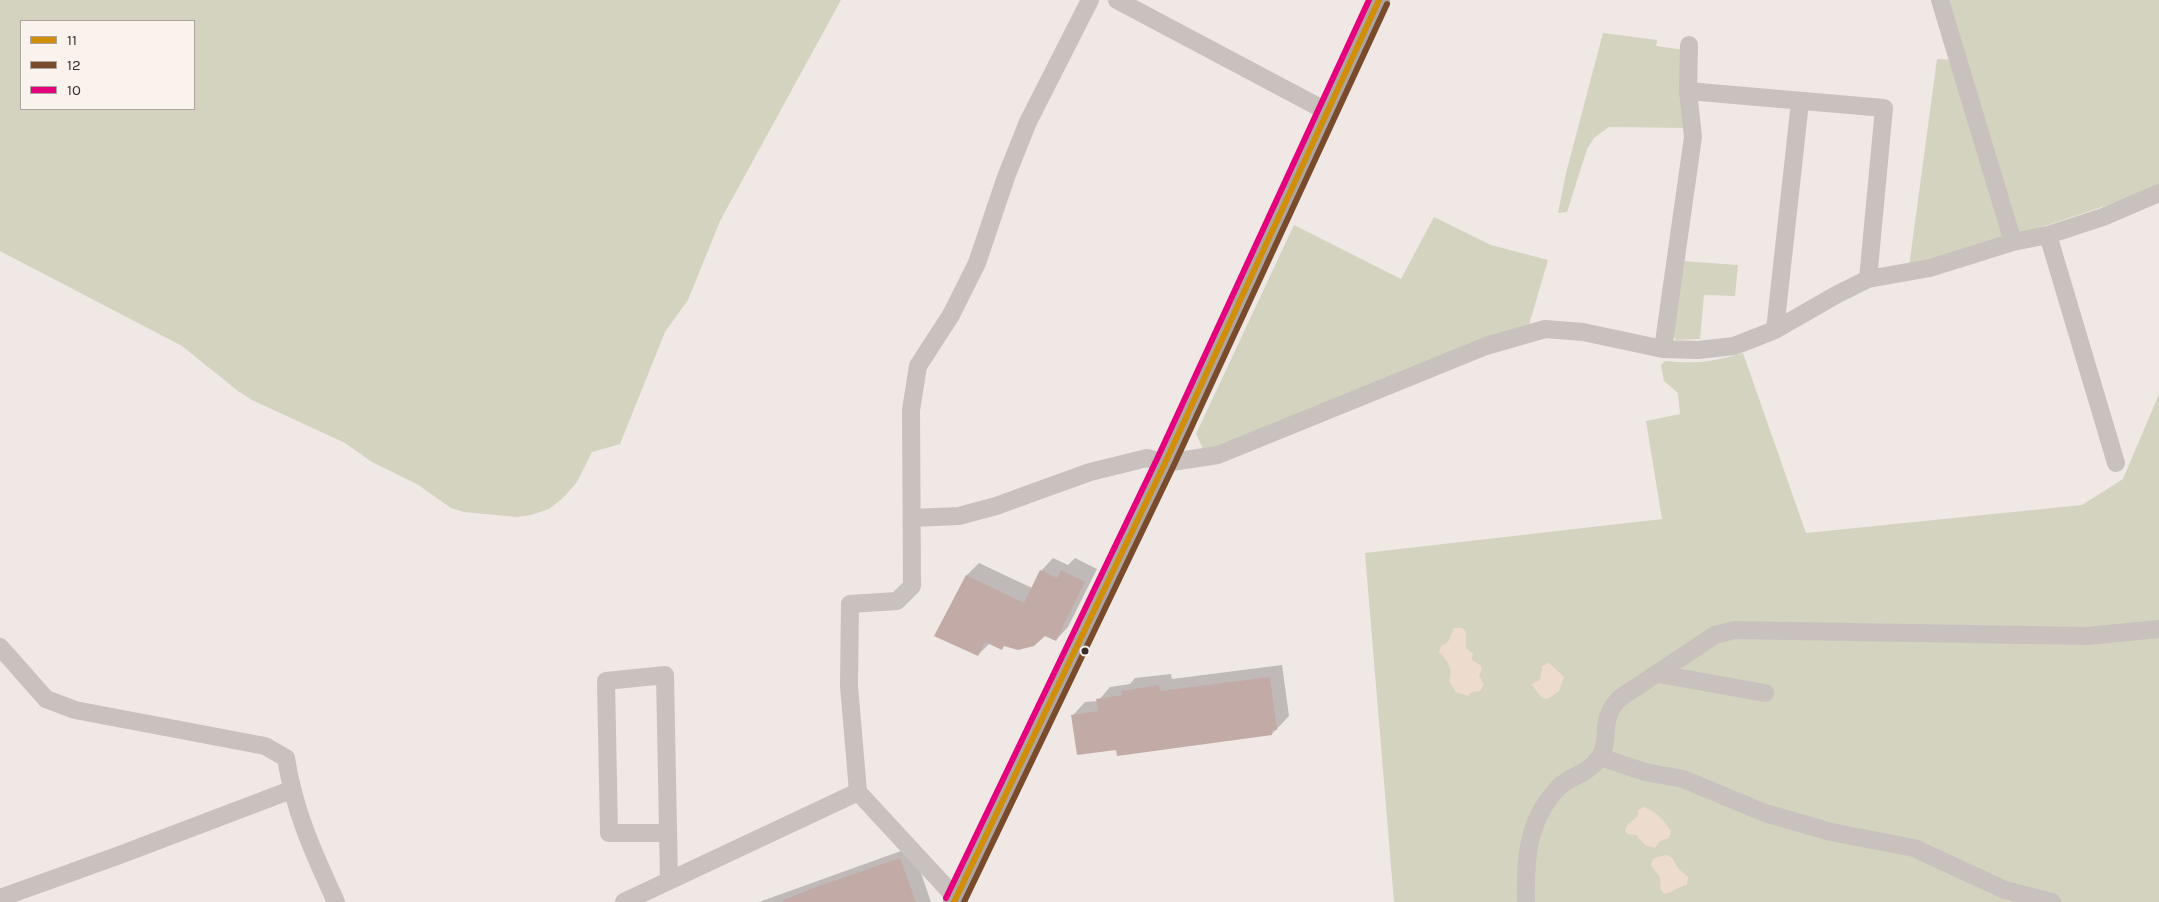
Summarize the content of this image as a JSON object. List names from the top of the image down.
{
  "lines": ["transit line 11", "transit line 10", "transit line 12"],
  "legend": ["11", "12", "10"]
}
